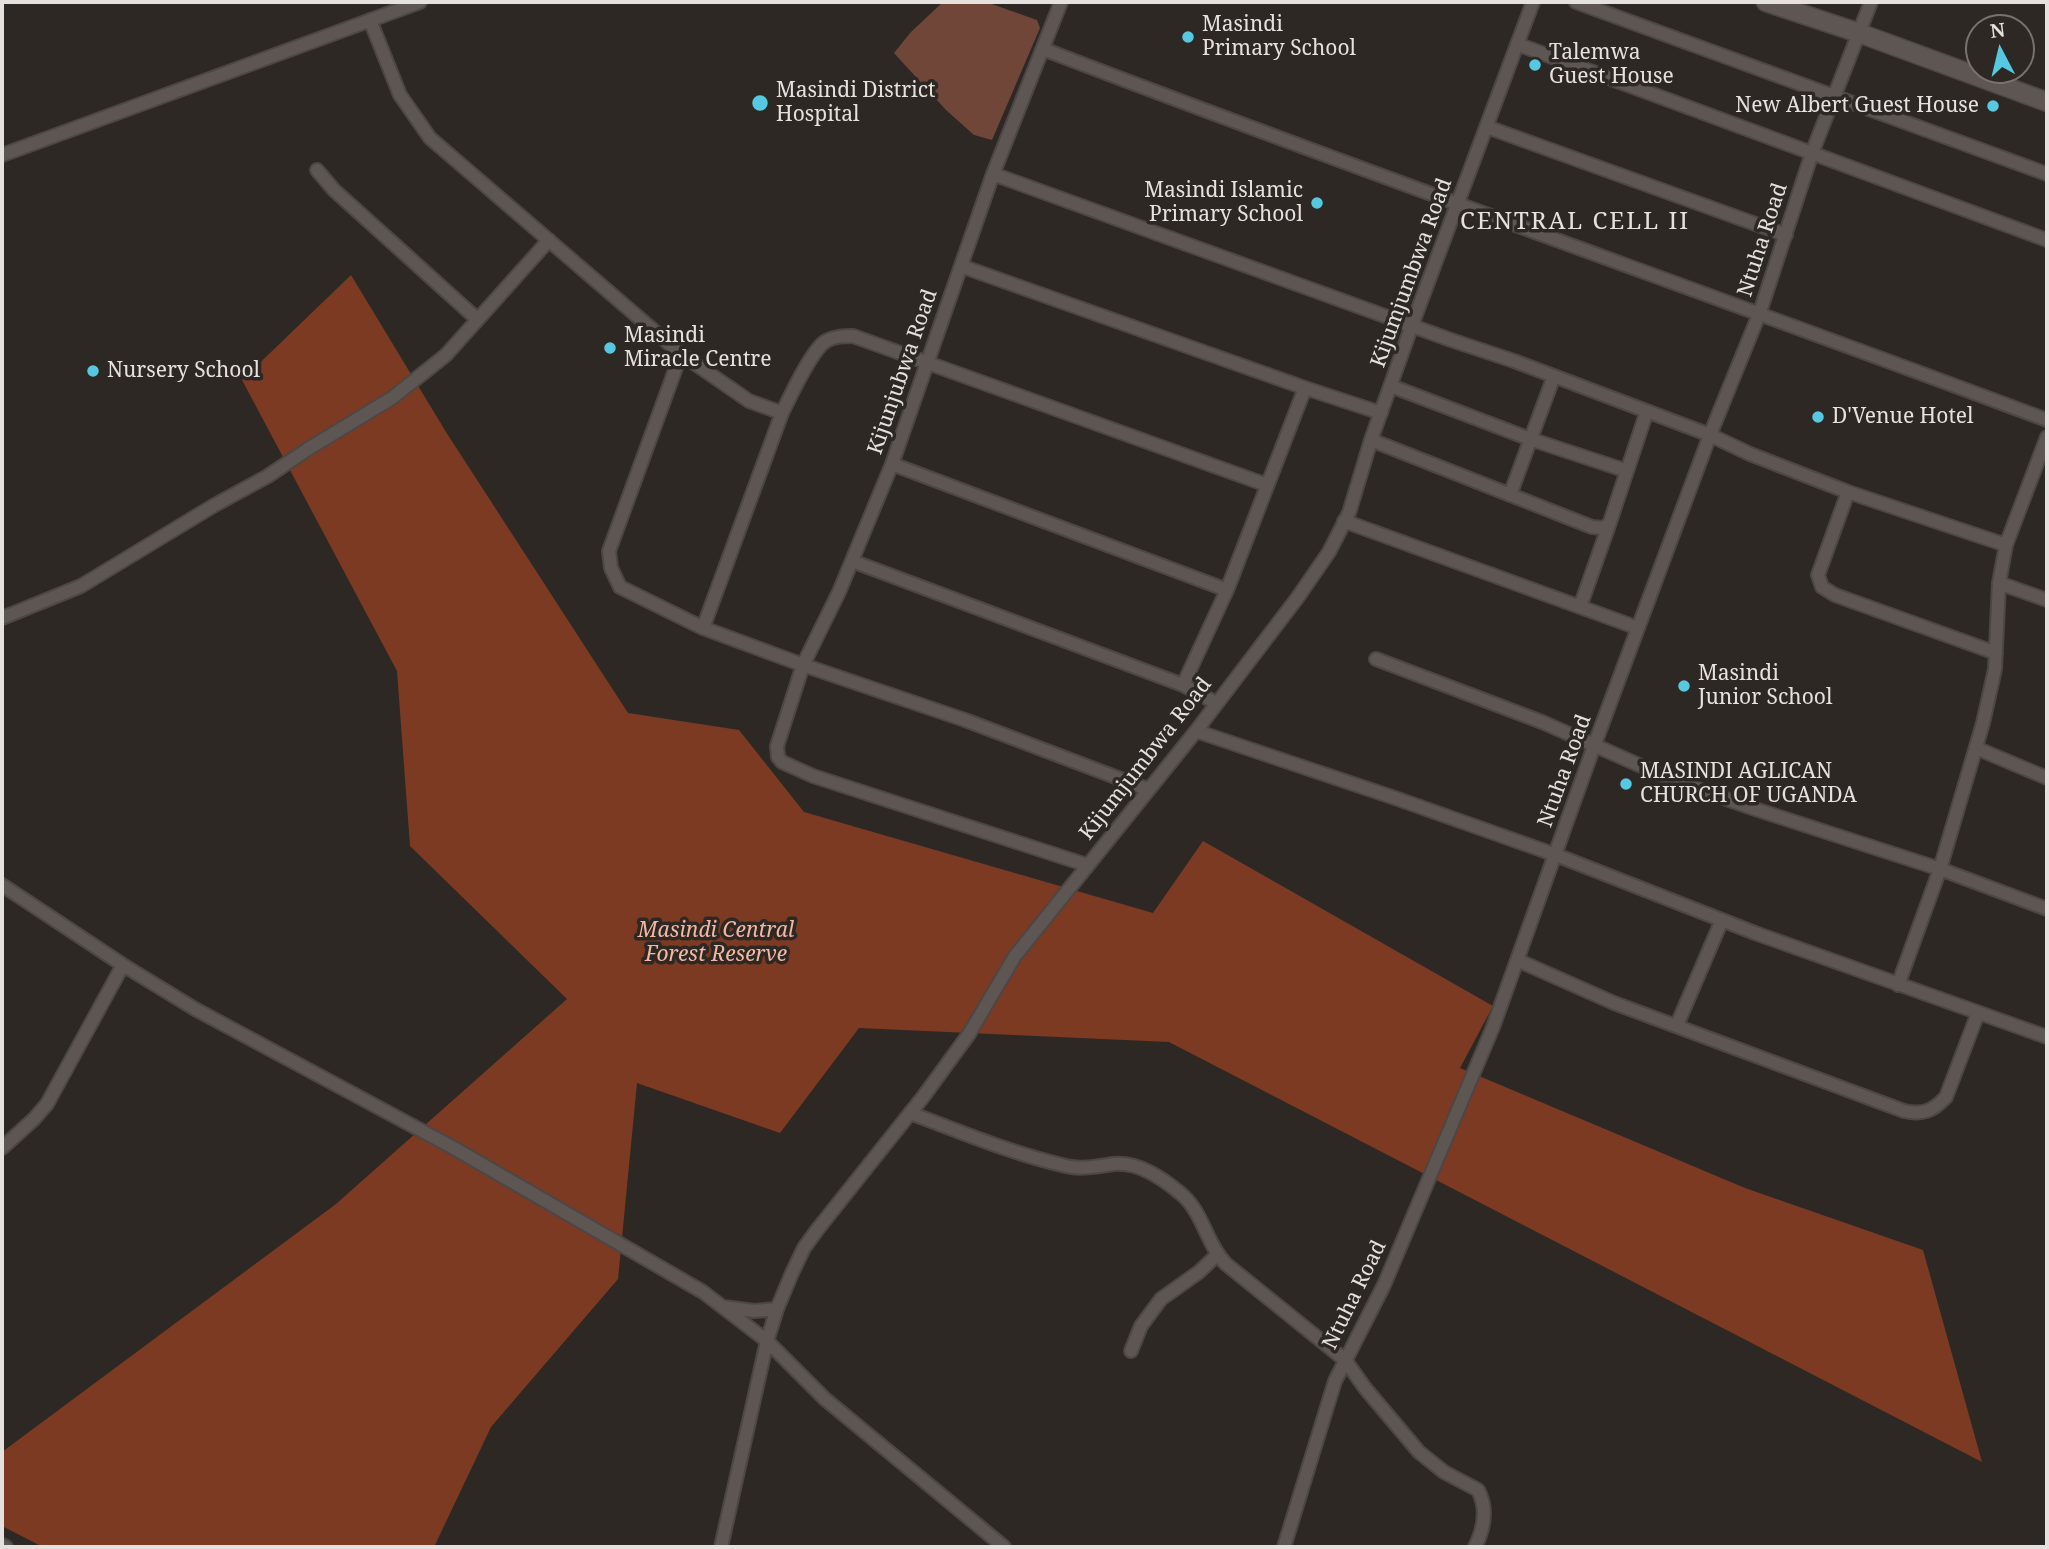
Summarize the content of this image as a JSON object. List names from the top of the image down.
{
  "streets": {
    "street": ["Ntuha Road", "Kijumjumbwa Road", "Kijunjubwa Road"]
  },
  "crossings": [
    ["Kijumjumbwa Road", "Kijunjubwa Road"]
  ],
  "districts": ["CENTRAL CELL II"],
  "parks": ["Masindi Central Forest Reserve"],
  "places": [
    "Masindi Primary School",
    "Talemwa Guest House",
    "Masindi District Hospital",
    "New Albert Guest House",
    "Masindi Islamic Primary School",
    "Masindi Miracle Centre",
    "Nursery School",
    "D'Venue Hotel",
    "Masindi Junior School",
    "MASINDI AGLICAN CHURCH OF UGANDA"
  ],
  "north": "top"
}
